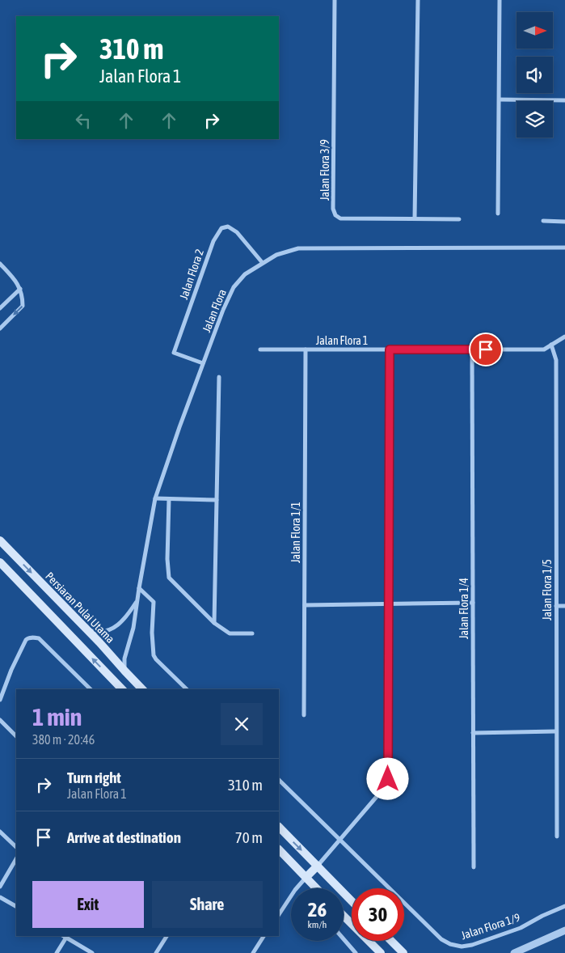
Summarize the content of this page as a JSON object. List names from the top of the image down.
{
  "streets": {
    "main road": ["Persiaran Pulai Utama"],
    "street": [
      "Jalan Flora 3/9",
      "Jalan Flora 2",
      "Jalan Flora",
      "Jalan Flora 1",
      "Jalan Flora 1/1",
      "Jalan Flora 1/5",
      "Jalan Flora 1/4",
      "Jalan Flora 1/9"
    ]
  },
  "crossings": [
    ["Jalan Flora 2", "Jalan Flora"],
    ["Jalan Flora", "Persiaran Pulai Utama"],
    ["Jalan Flora 1", "Jalan Flora 1/1"],
    ["Jalan Flora 1", "Jalan Flora 1/5"],
    ["Jalan Flora 1", "Jalan Flora 1/4"]
  ],
  "north": "right",
  "page": {
    "turn": ["310 m", "Jalan Flora 1"],
    "heading": ["1 min", "380 m · 20:46"],
    "list": [
      {
        "name": "Turn right",
        "note": "Jalan Flora 1",
        "value": "310 m"
      },
      {
        "name": "Arrive at destination",
        "value": "70 m"
      }
    ],
    "buttons": ["Exit", "Share"],
    "speed": "26 km/h",
    "limit": "30"
  }
}
